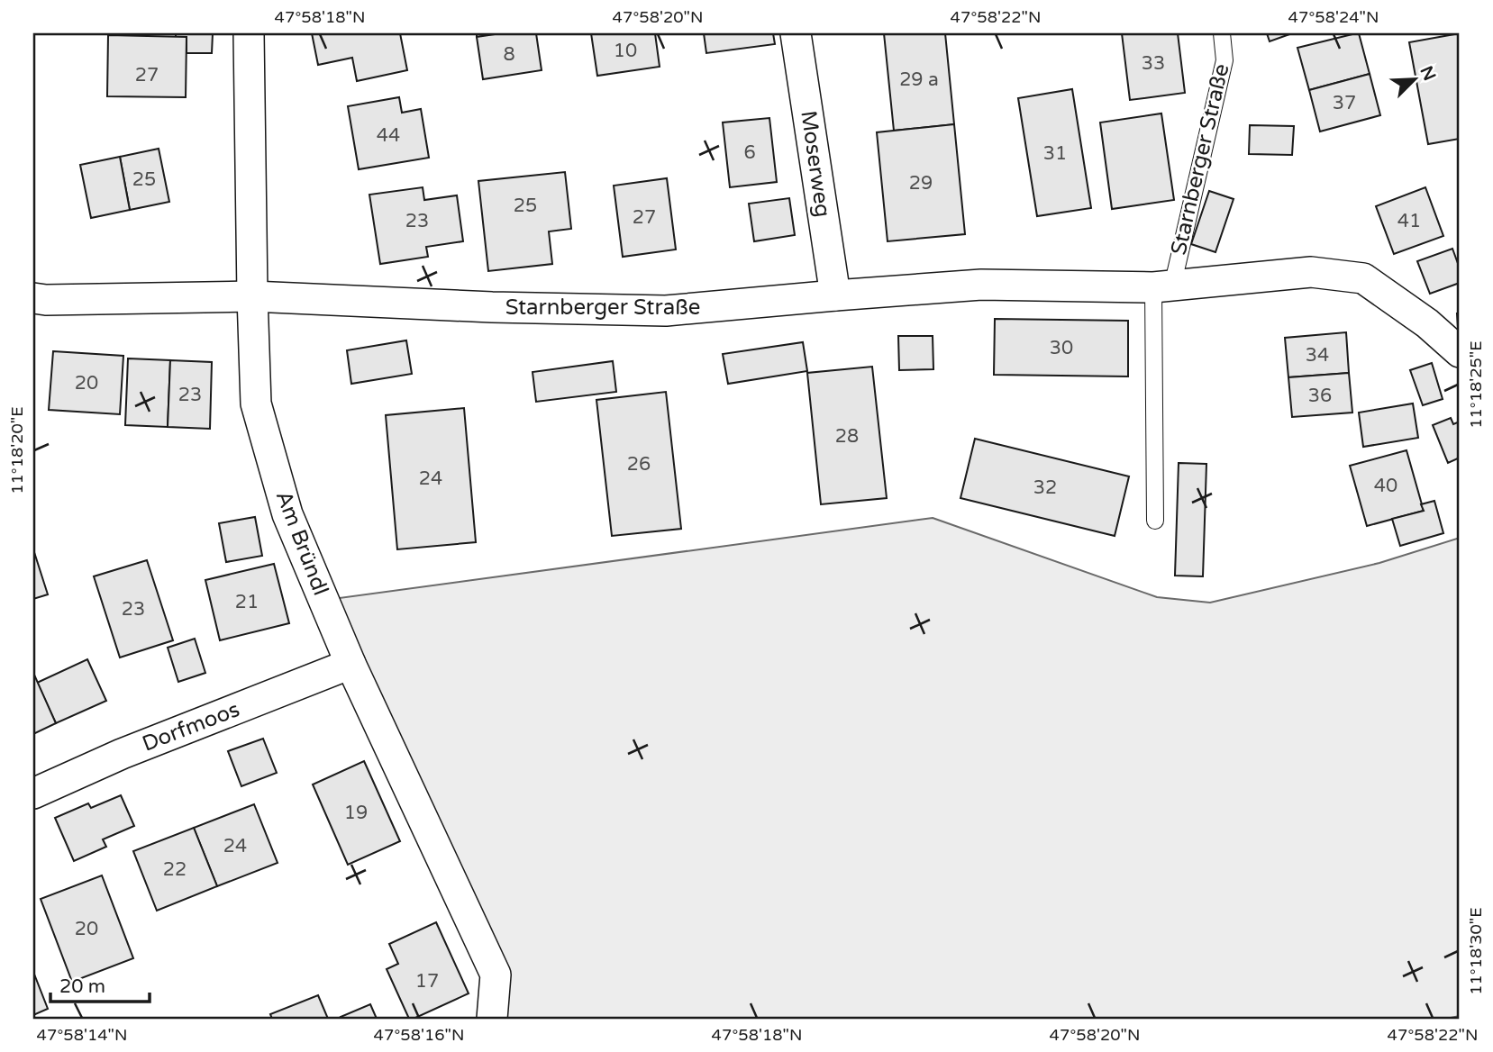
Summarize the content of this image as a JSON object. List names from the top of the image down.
{
  "streets": {
    "street": [
      "Starnberger Straße",
      "Moserweg",
      "Am Bründl",
      "Dorfmoos"
    ]
  },
  "crossings": [
    ["Starnberger Straße", "Moserweg"],
    ["Starnberger Straße", "Am Bründl"],
    ["Am Bründl", "Dorfmoos"]
  ],
  "house_numbers": [
    "10",
    "8",
    "33",
    "27",
    "29 a",
    "37",
    "44",
    "6",
    "31",
    "25",
    "29",
    "25",
    "27",
    "23",
    "41",
    "30",
    "34",
    "20",
    "23",
    "36",
    "28",
    "26",
    "24",
    "40",
    "32",
    "21",
    "23",
    "19",
    "24",
    "22",
    "20",
    "17"
  ],
  "scale_bar": "20 m",
  "north": "top right",
  "coordinates": [
    "47°58'18\"N",
    "47°58'20\"N",
    "47°58'22\"N",
    "47°58'24\"N",
    "11°18'25\"E",
    "11°18'20\"E",
    "11°18'30\"E",
    "47°58'14\"N",
    "47°58'16\"N"
  ]
}
